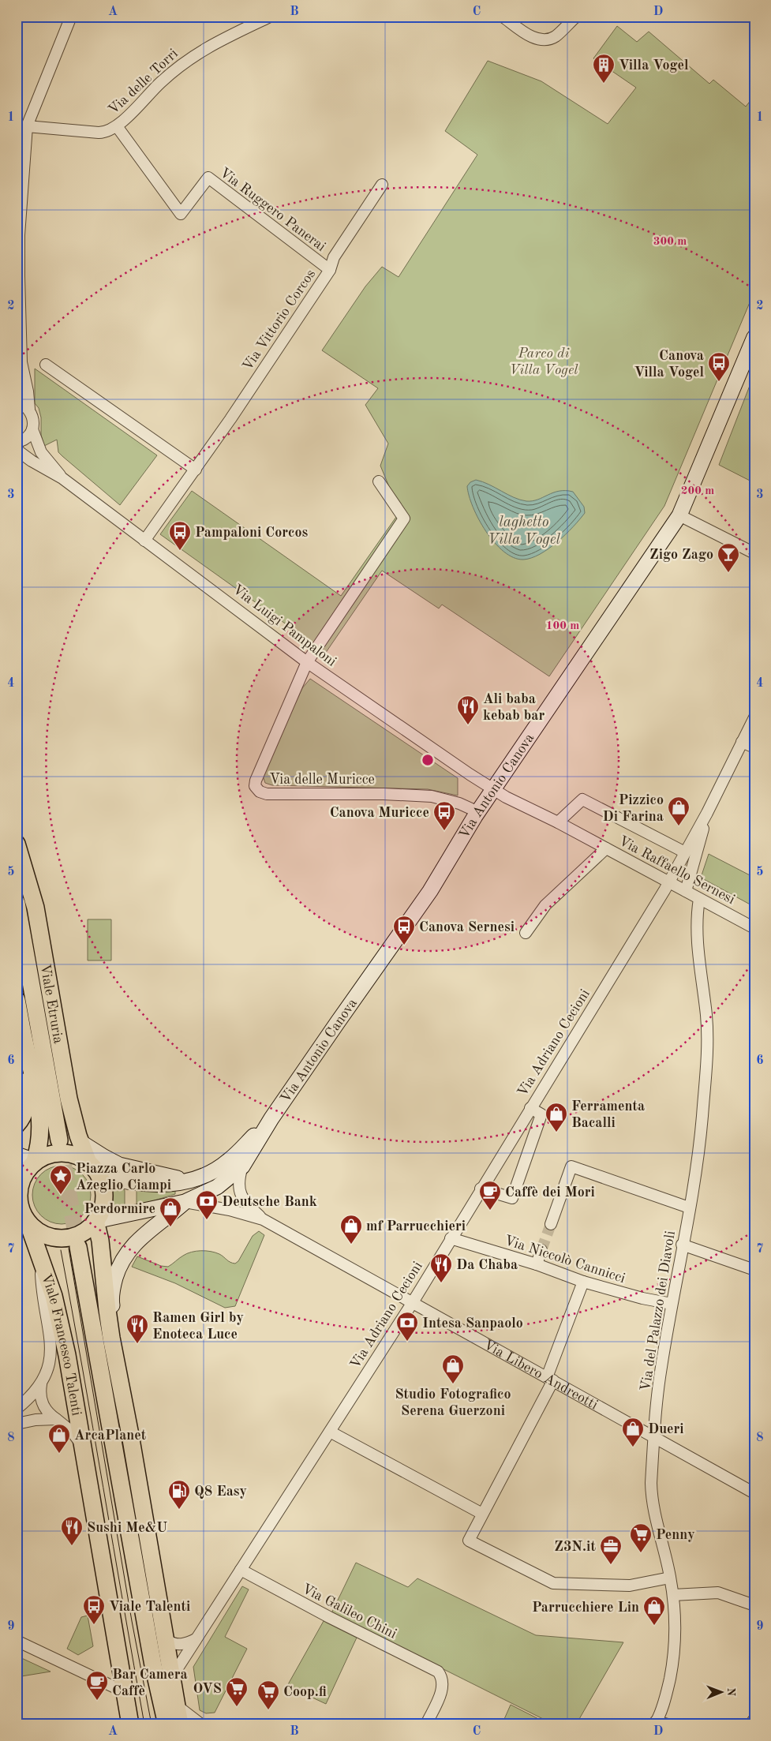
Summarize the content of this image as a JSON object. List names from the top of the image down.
{
  "streets": {
    "main road": ["Viale Etruria", "Viale Francesco Talenti"],
    "street": [
      "Via delle Torri",
      "Via Ruggero Panerai",
      "Via Vittorio Corcos",
      "Via Luigi Pampaloni",
      "Via delle Muricce",
      "Via Antonio Canova",
      "Via Raffaello Sernesi",
      "Via Adriano Cecioni",
      "Via Niccolò Cannicci",
      "Via del Palazzo dei Diavoli",
      "Via Libero Andreotti",
      "Via Galileo Chini"
    ]
  },
  "crossings": [
    ["Via delle Torri", "Via Ruggero Panerai"],
    ["Via Ruggero Panerai", "Via Vittorio Corcos"],
    ["Via Vittorio Corcos", "Via Luigi Pampaloni"],
    ["Via Luigi Pampaloni", "Via delle Muricce"],
    ["Via Luigi Pampaloni", "Via Antonio Canova"],
    ["Via Luigi Pampaloni", "Via Raffaello Sernesi"],
    ["Via delle Muricce", "Via Antonio Canova"],
    ["Via Antonio Canova", "Via Raffaello Sernesi"],
    ["Via Antonio Canova", "Via Libero Andreotti"],
    ["Via Raffaello Sernesi", "Via Adriano Cecioni"],
    ["Via Raffaello Sernesi", "Via del Palazzo dei Diavoli"],
    ["Viale Etruria", "Viale Francesco Talenti"],
    ["Via Adriano Cecioni", "Via Niccolò Cannicci"],
    ["Via Adriano Cecioni", "Via Libero Andreotti"],
    ["Via Adriano Cecioni", "Via Galileo Chini"],
    ["Via Niccolò Cannicci", "Via del Palazzo dei Diavoli"],
    ["Via del Palazzo dei Diavoli", "Via Libero Andreotti"]
  ],
  "water": ["laghetto Villa Vogel"],
  "parks": ["Parco di Villa Vogel"],
  "places": {
    "building": ["Villa Vogel"],
    "bus stop": [
      "Canova Villa Vogel",
      "Pampaloni Corcos",
      "Canova Muricce",
      "Canova Sernesi",
      "Viale Talenti"
    ],
    "bar": ["Zigo Zago"],
    "restaurant": [
      "Ali baba kebab bar",
      "Da Chaba",
      "Ramen Girl by Enoteca Luce",
      "Sushi Me&U"
    ],
    "shop": [
      "Pizzico Di Farina",
      "Ferramenta Bacalli",
      "Perdormire",
      "mf Parrucchieri",
      "Studio Fotografico Serena Guerzoni",
      "Dueri",
      "ArcaPlanet",
      "Parrucchiere Lin"
    ],
    "place": ["Piazza Carlo Azeglio Ciampi"],
    "cafe": ["Caffè dei Mori", "Bar Camera Caffè"],
    "bank": ["Deutsche Bank", "Intesa Sanpaolo"],
    "fuel station": ["Q8 Easy"],
    "supermarket": ["Penny", "OVS", "Coop.fi"],
    "office": ["Z3N.it"]
  },
  "north": "right",
  "grid": {
    "columns": [
      "A",
      "B",
      "C",
      "D"
    ],
    "rows": [
      "1",
      "2",
      "3",
      "4",
      "5",
      "6",
      "7",
      "8",
      "9"
    ]
  },
  "rings": ["300 m", "200 m", "100 m"]
}
